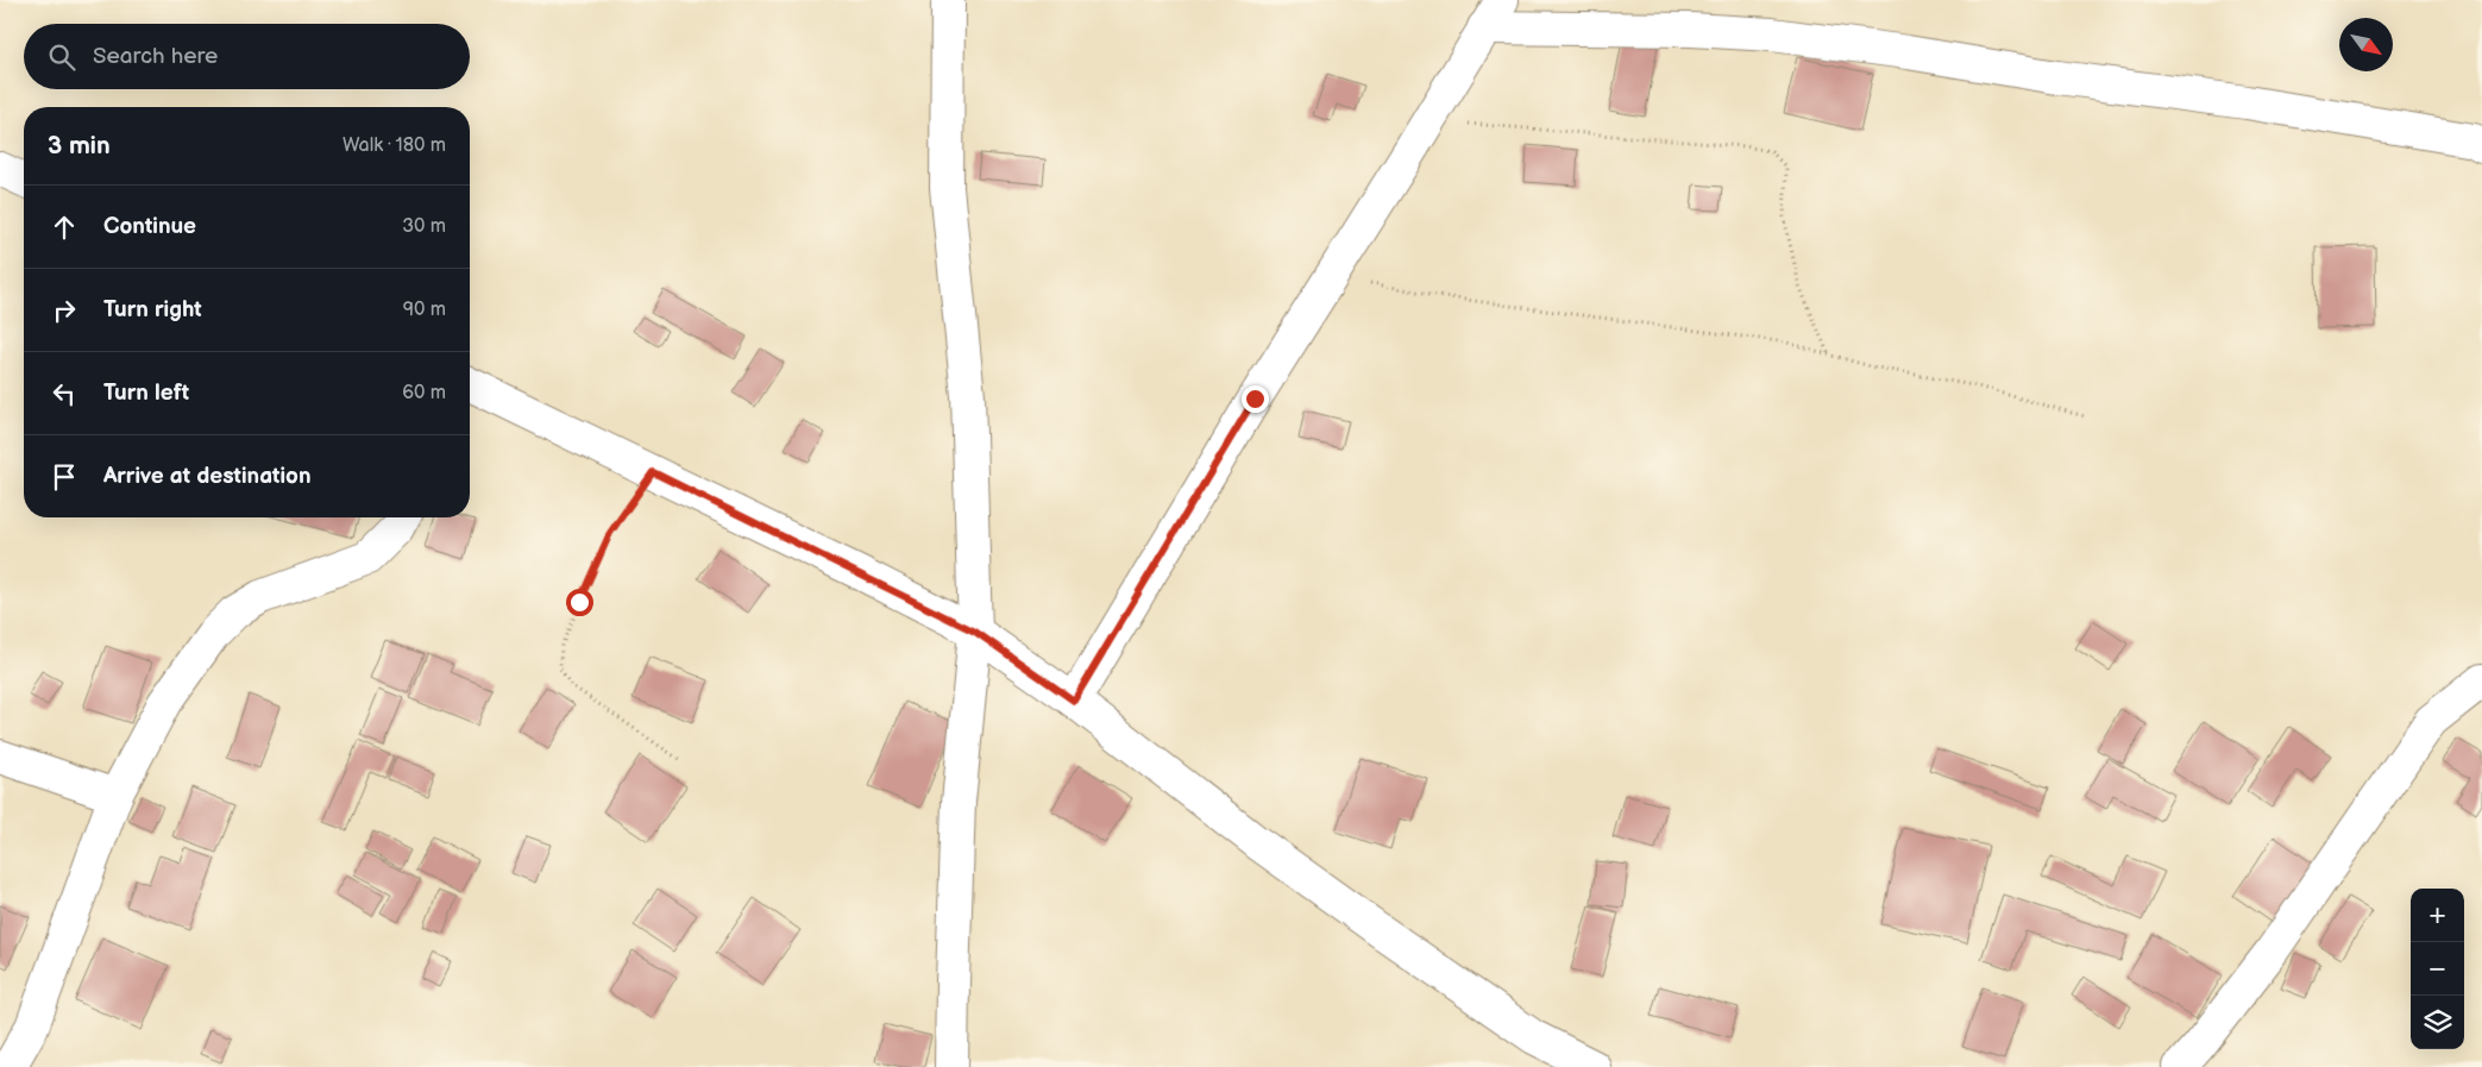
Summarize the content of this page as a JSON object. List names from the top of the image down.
{
  "north": "bottom right",
  "page": {
    "search": "Search here",
    "heading": ["3 min", "Walk · 180 m"],
    "list": [
      ["Continue", "30 m"],
      ["Turn right", "90 m"],
      ["Turn left", "60 m"],
      "Arrive at destination"
    ],
    "map_buttons": ["+", "−"]
  }
}
